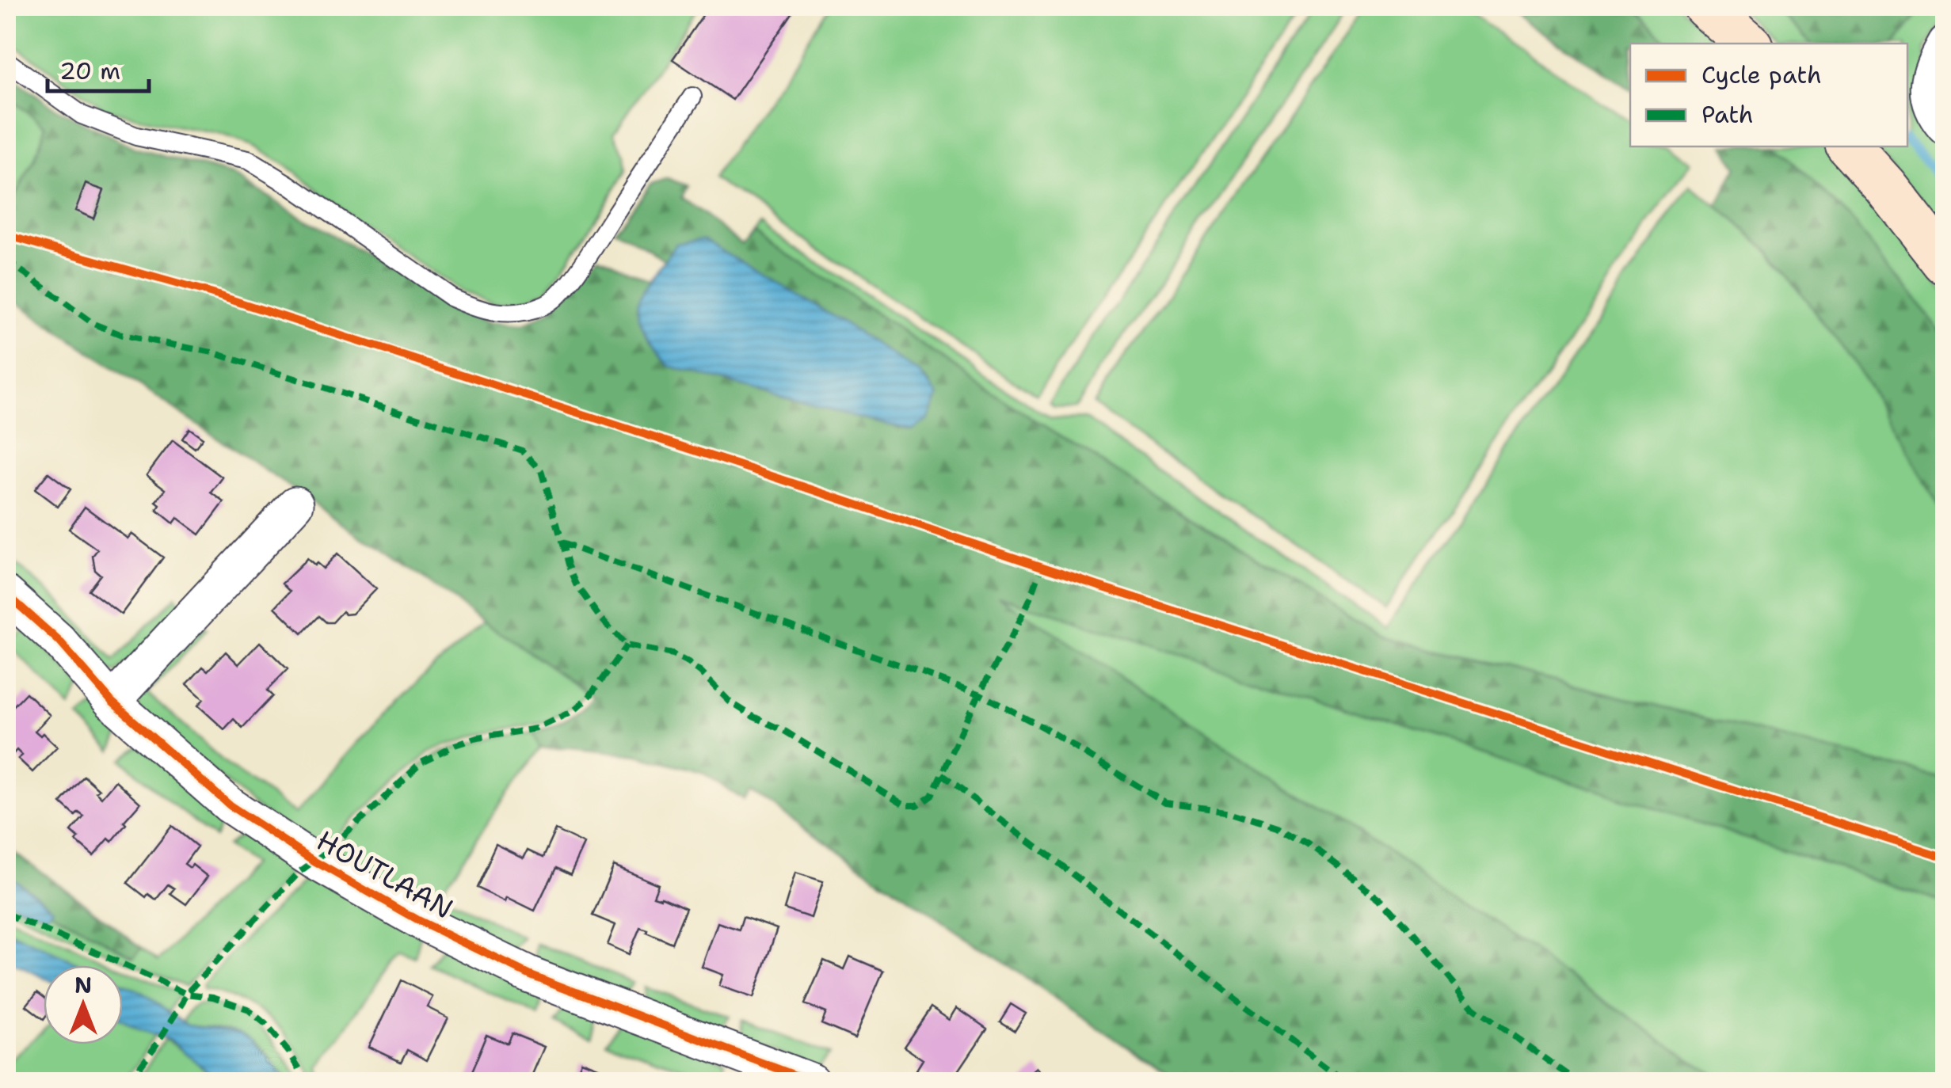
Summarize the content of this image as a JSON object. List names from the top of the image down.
{
  "streets": {
    "street": ["HOUTLAAN"]
  },
  "legend": ["Cycle path", "Path"],
  "scale_bar": "20 m",
  "north": "top"
}
